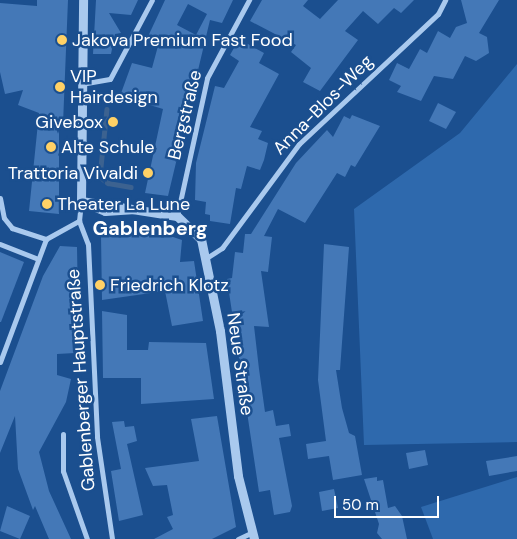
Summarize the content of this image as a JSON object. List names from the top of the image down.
{
  "streets": {
    "street": [
      "Anna-Blos-Weg",
      "Bergstraße",
      "Neue Straße",
      "Gablenberger Hauptstraße"
    ]
  },
  "crossings": [
    ["Anna-Blos-Weg", "Neue Straße"],
    ["Bergstraße", "Neue Straße"]
  ],
  "districts": ["Gablenberg"],
  "places": [
    "Jakova Premium Fast Food",
    "VIP Hairdesign",
    "Givebox",
    "Alte Schule",
    "Trattoria Vivaldi",
    "Theater La Lune",
    "Friedrich Klotz"
  ],
  "scale_bar": "50 m"
}
